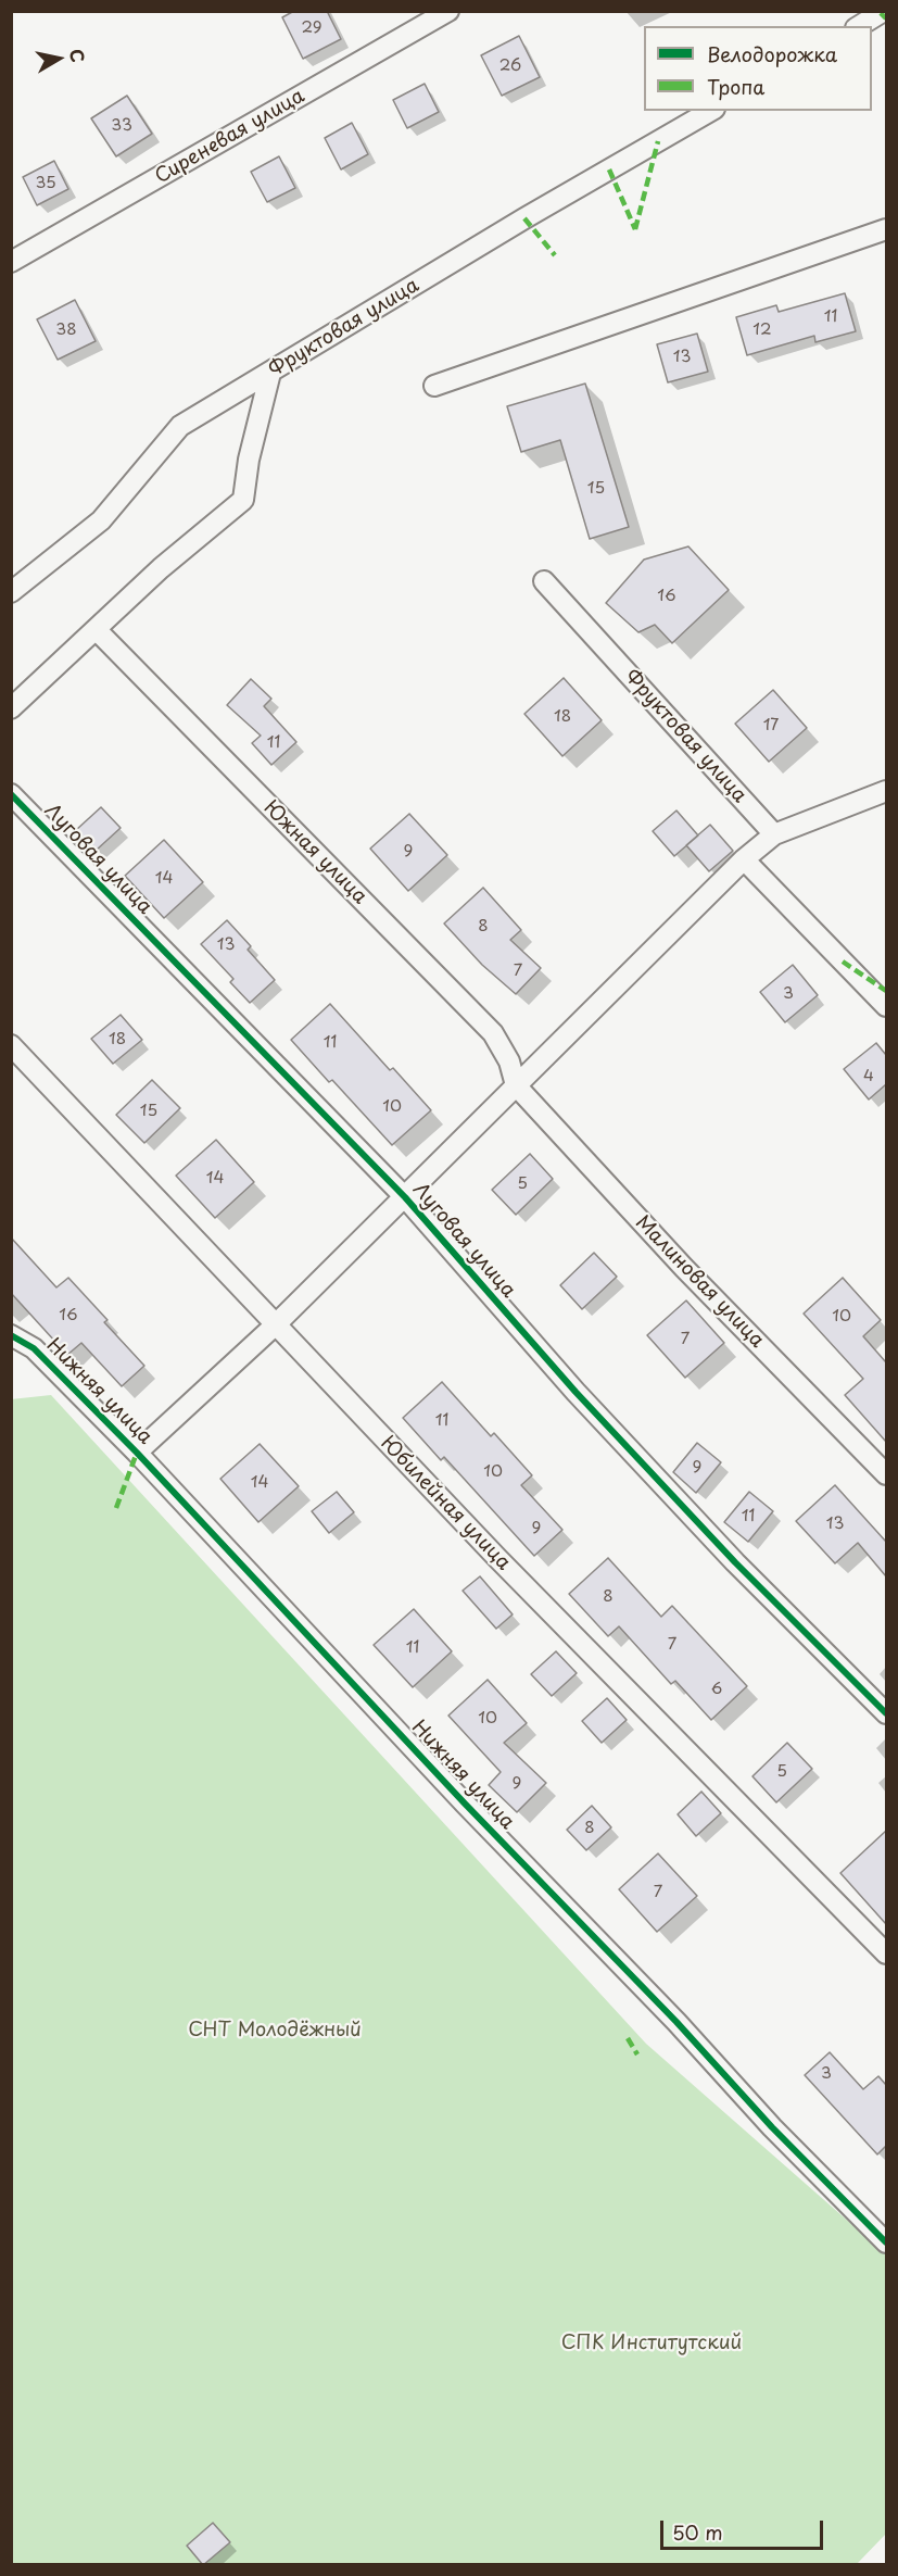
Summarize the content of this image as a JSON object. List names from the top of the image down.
{
  "streets": {
    "street": [
      "Сиреневая улица",
      "Фруктовая улица",
      "Южная улица",
      "Луговая улица",
      "Малиновая улица",
      "Нижняя улица",
      "Юбилейная улица"
    ]
  },
  "crossings": [
    ["Южная улица", "Малиновая улица"]
  ],
  "parks": ["СНТ Молодёжный", "СПК Институтский"],
  "house_numbers": [
    "29",
    "26",
    "33",
    "35",
    "11",
    "38",
    "12",
    "13",
    "15",
    "16",
    "18",
    "17",
    "11",
    "9",
    "14",
    "8",
    "13",
    "7",
    "3",
    "18",
    "11",
    "4",
    "10",
    "15",
    "14",
    "5",
    "16",
    "10",
    "7",
    "11",
    "9",
    "10",
    "14",
    "11",
    "13",
    "9",
    "8",
    "7",
    "11",
    "6",
    "10",
    "5",
    "9",
    "8",
    "7",
    "3"
  ],
  "legend": ["Велодорожка", "Тропа"],
  "scale_bar": "50 m",
  "north": "right"
}
